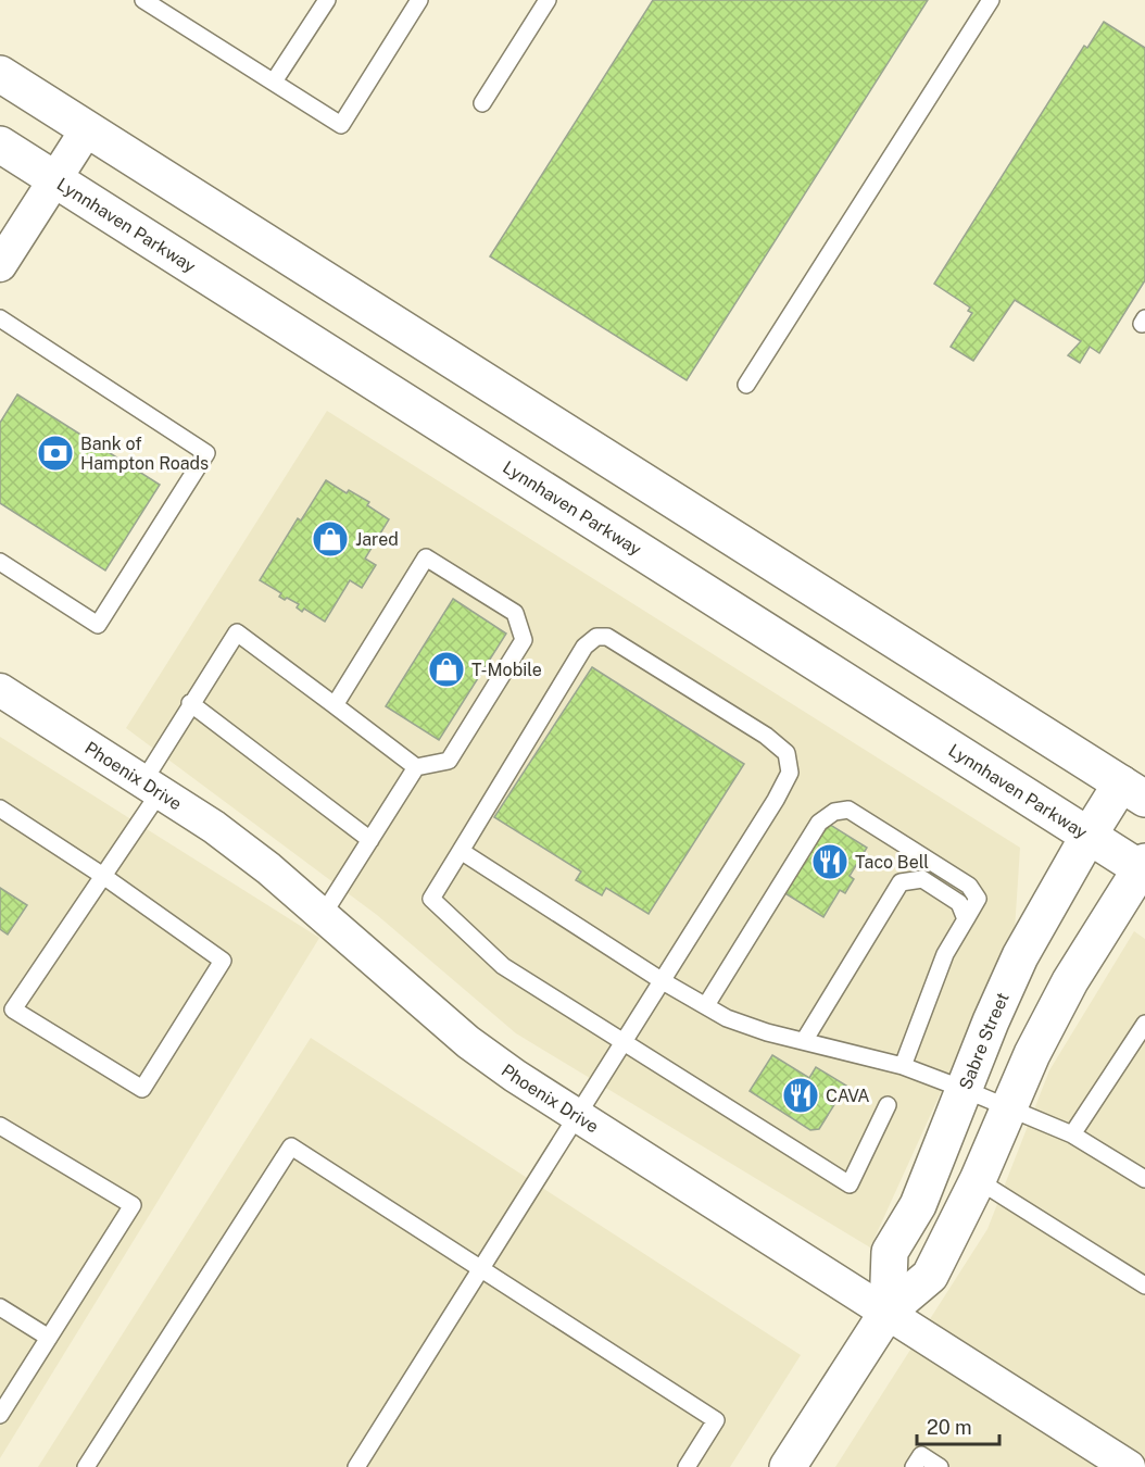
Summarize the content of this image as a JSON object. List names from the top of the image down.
{
  "streets": {
    "main road": ["Lynnhaven Parkway", "Sabre Street"],
    "street": ["Phoenix Drive"]
  },
  "crossings": [
    ["Lynnhaven Parkway", "Sabre Street"],
    ["Phoenix Drive", "Sabre Street"]
  ],
  "places": {
    "bank": ["Bank of Hampton Roads"],
    "shop": ["Jared", "T-Mobile"],
    "restaurant": ["Taco Bell", "CAVA"]
  },
  "scale_bar": "20 m"
}
